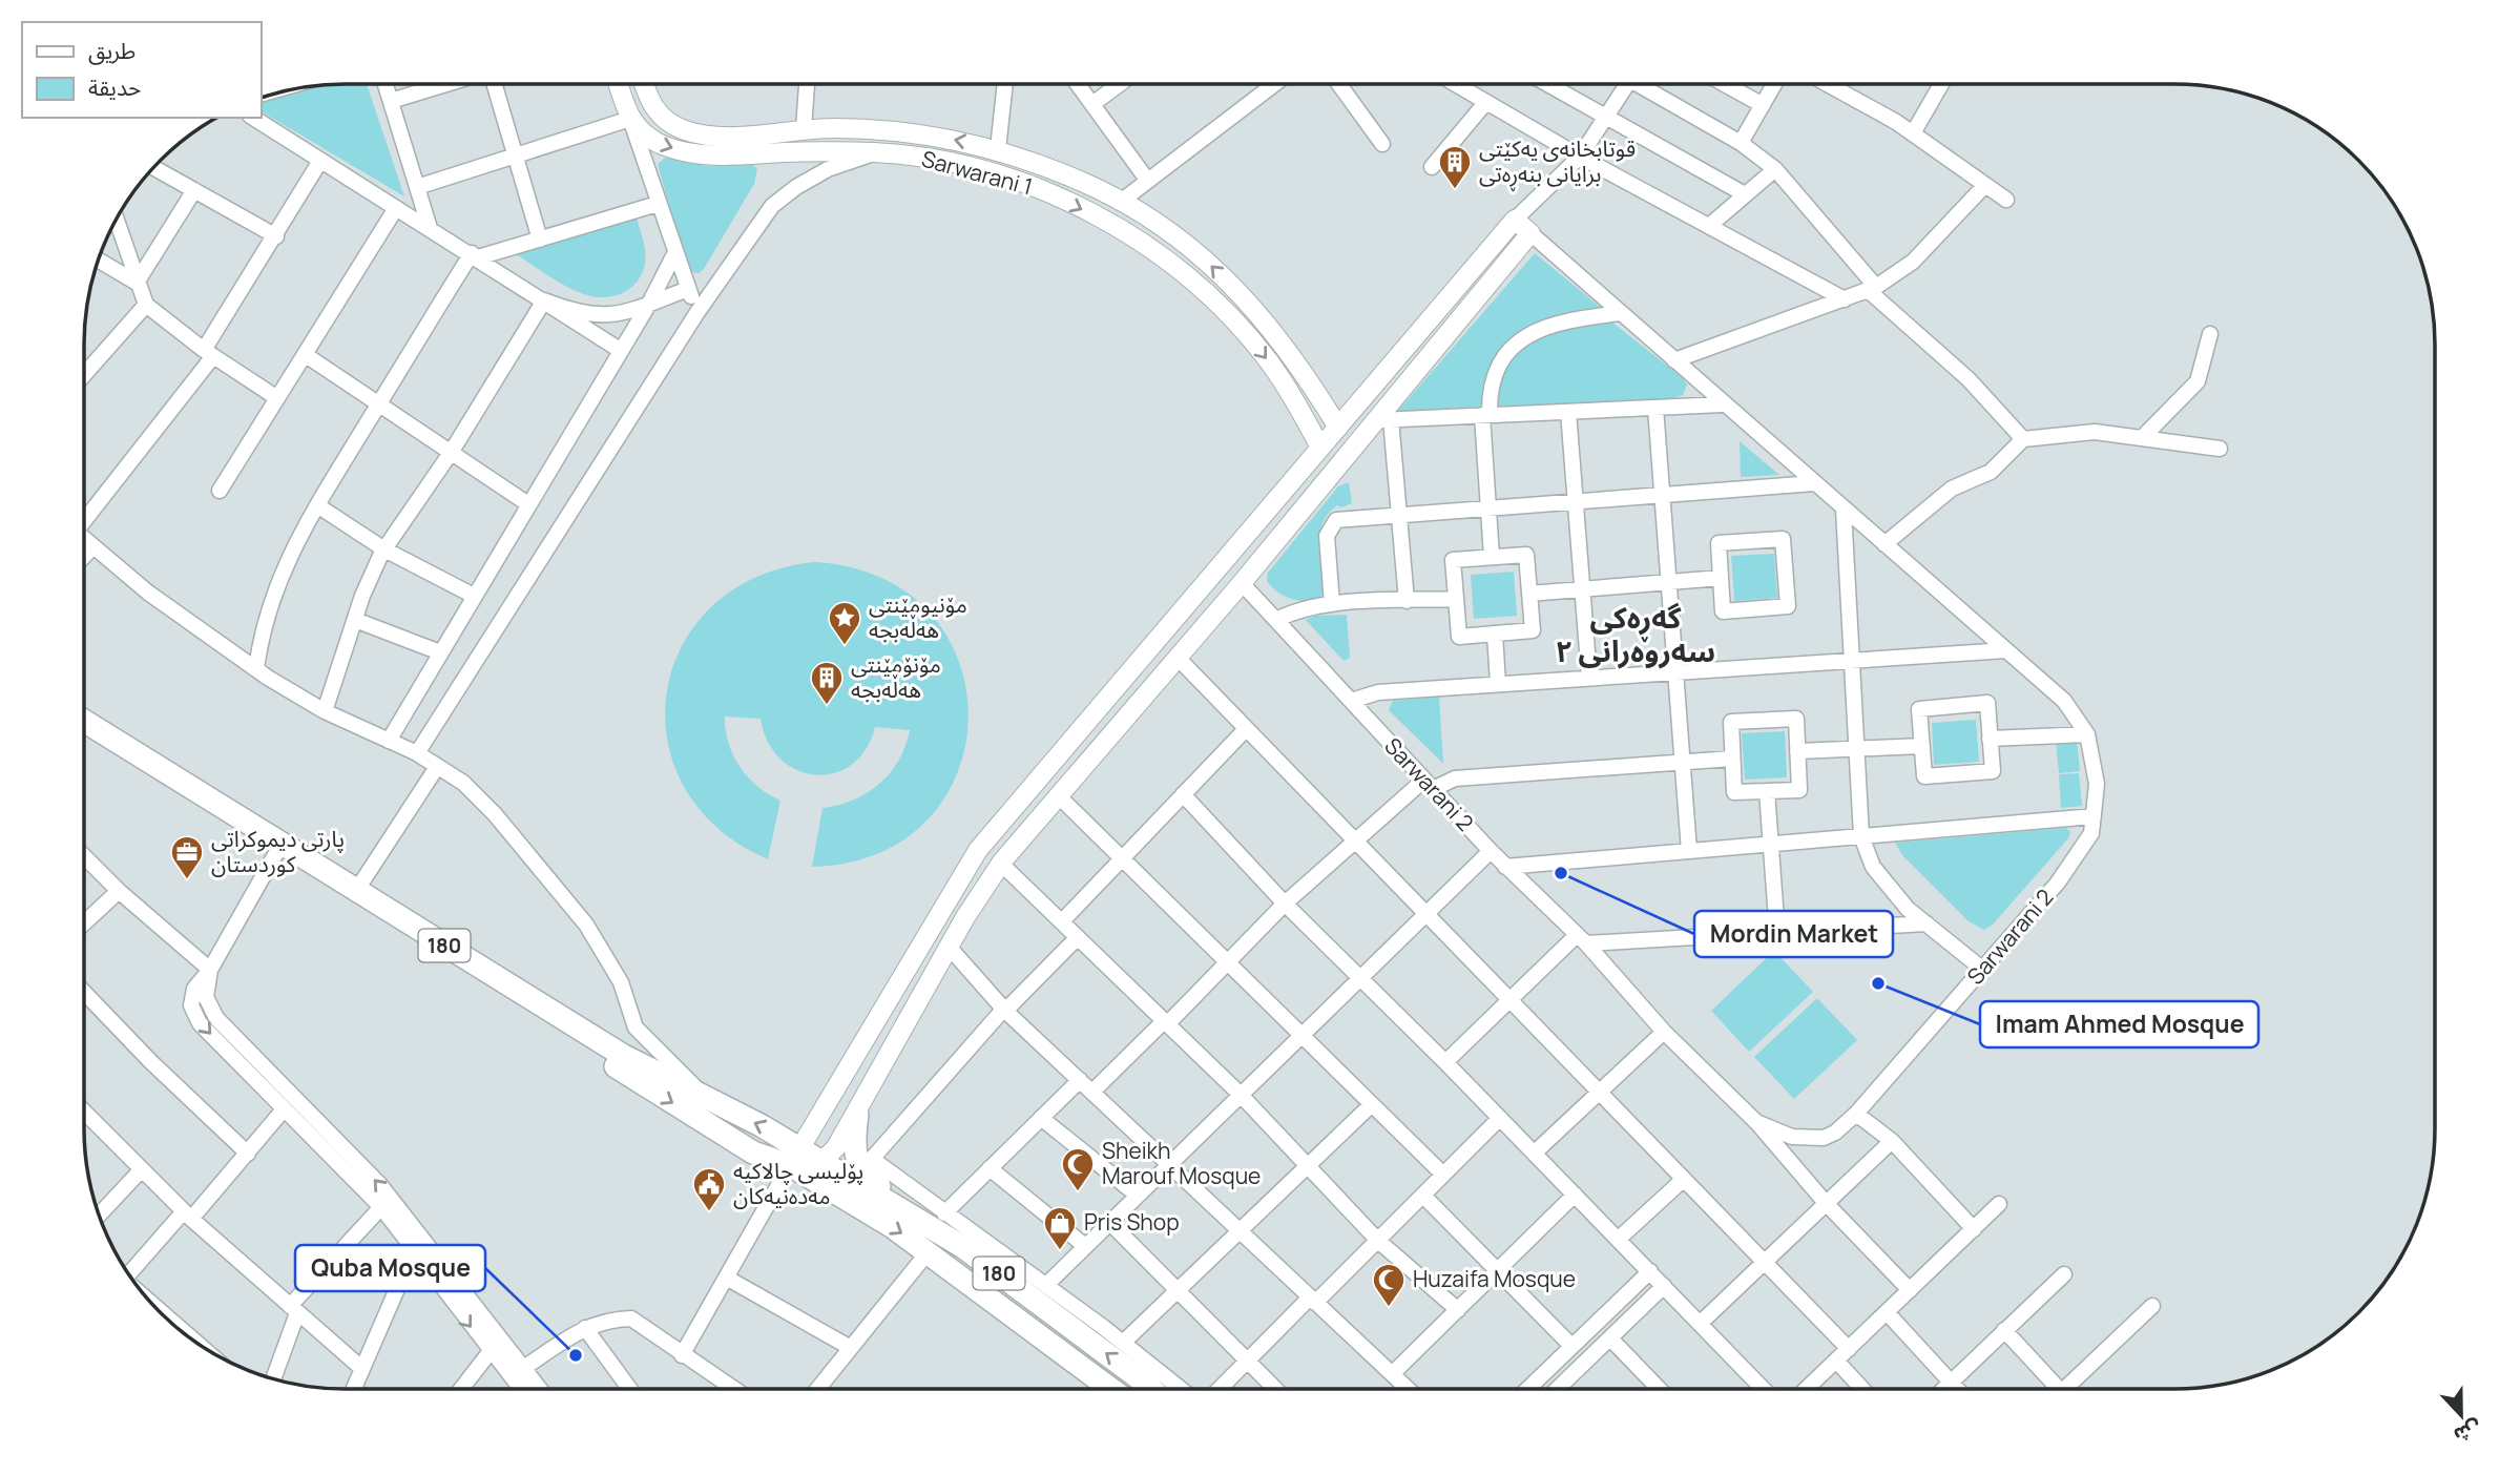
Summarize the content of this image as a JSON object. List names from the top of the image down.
{
  "streets": {
    "highway": ["180"],
    "main road": ["Sarwarani 1", "Sarwarani 2"]
  },
  "districts": ["گەڕەکی سەروەرانی ٢"],
  "places": {
    "building": ["قوتابخانەی یەکێتی برایانی بنەڕەتی", "مۆنۆمێنتی هەڵەبجە"],
    "place": ["مۆنیومێنتی هەڵەبجە"],
    "other": ["Mordin Market", "Imam Ahmed Mosque", "Quba Mosque"],
    "office": ["پارتی دیموکراتی کوردستان"],
    "mosque": ["Sheikh Marouf Mosque", "Huzaifa Mosque"],
    "public building": ["پۆلیسی چالاکیە مەدەنیەکان"],
    "shop": ["Pris Shop"]
  },
  "legend": ["طريق", "حديقة"],
  "north": "bottom"
}
